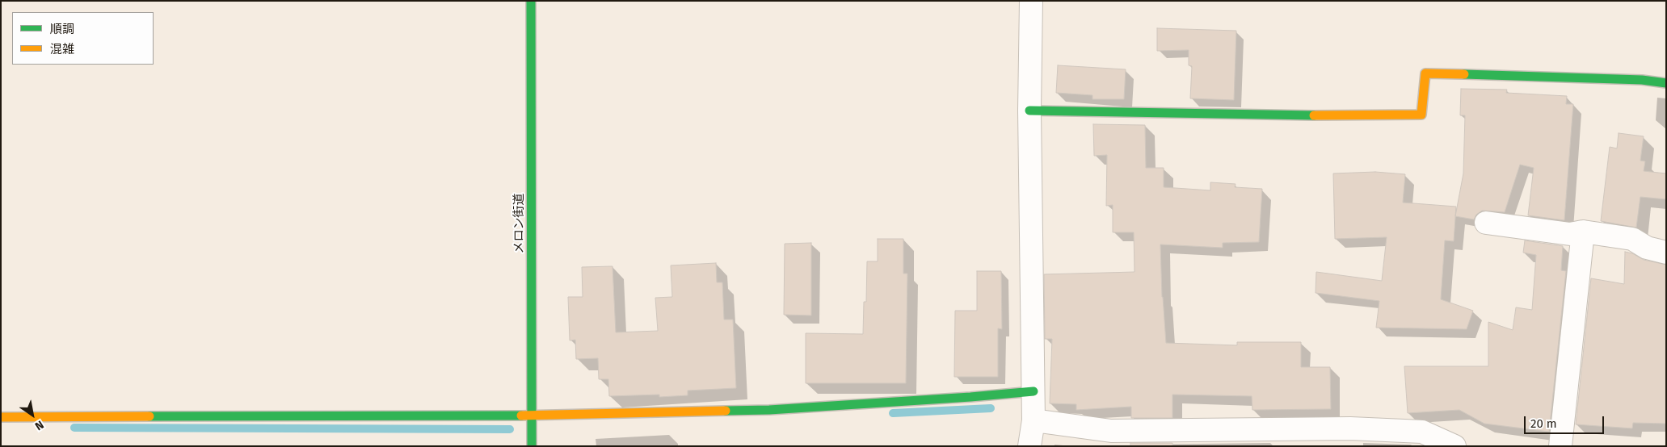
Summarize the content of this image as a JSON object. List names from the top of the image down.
{
  "streets": {
    "street": ["メロン街道"]
  },
  "legend": ["順調", "混雑"],
  "scale_bar": "20 m",
  "north": "bottom right"
}
